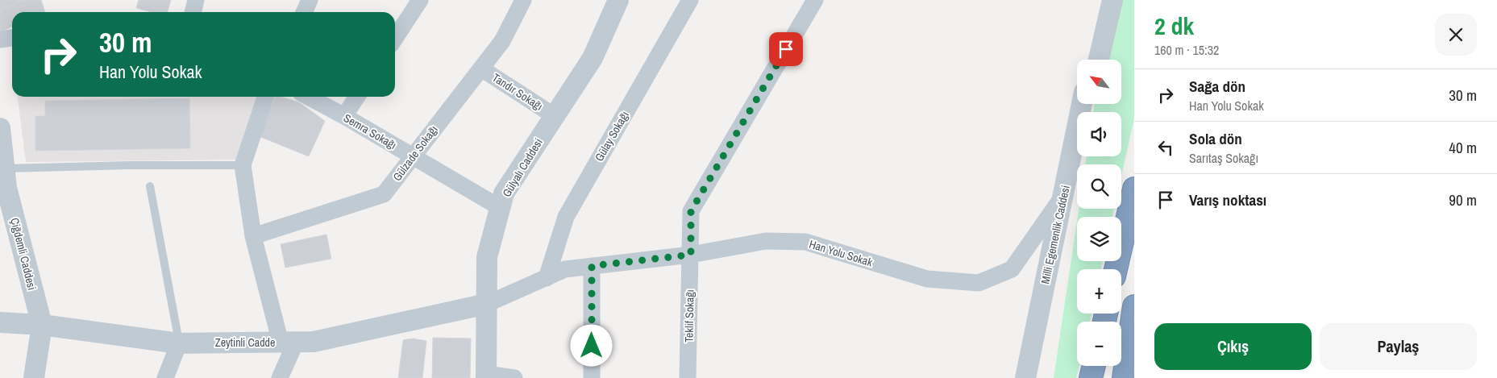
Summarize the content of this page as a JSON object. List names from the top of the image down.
{
  "streets": {
    "street": [
      "Tandır Sokağı",
      "Semra Sokağı",
      "Gülay Sokağı",
      "Gülzade Sokağı",
      "Gülyalı Caddesi",
      "Milli Egemenlik Caddesi",
      "Han Yolu Sokak",
      "Çiğdemli Caddesi",
      "Teklif Sokağı",
      "Zeytinli Cadde"
    ]
  },
  "crossings": [
    ["Tandır Sokağı", "Gülzade Sokağı"],
    ["Tandır Sokağı", "Gülyalı Caddesi"],
    ["Semra Sokağı", "Gülzade Sokağı"],
    ["Semra Sokağı", "Gülyalı Caddesi"],
    ["Gülay Sokağı", "Han Yolu Sokak"],
    ["Gülyalı Caddesi", "Han Yolu Sokak"],
    ["Gülyalı Caddesi", "Zeytinli Cadde"],
    ["Milli Egemenlik Caddesi", "Han Yolu Sokak"],
    ["Han Yolu Sokak", "Teklif Sokağı"],
    ["Han Yolu Sokak", "Zeytinli Cadde"],
    ["Çiğdemli Caddesi", "Zeytinli Cadde"]
  ],
  "north": "top left",
  "page": {
    "heading": ["2 dk", "160 m · 15:32"],
    "turn": ["30 m", "Han Yolu Sokak"],
    "map_buttons": ["+", "−"],
    "list": [
      {
        "name": "Sağa dön",
        "note": "Han Yolu Sokak",
        "value": "30 m"
      },
      {
        "name": "Sola dön",
        "note": "Sarıtaş Sokağı",
        "value": "40 m"
      },
      {
        "name": "Varış noktası",
        "value": "90 m"
      }
    ],
    "buttons": ["Çıkış", "Paylaş"]
  }
}
